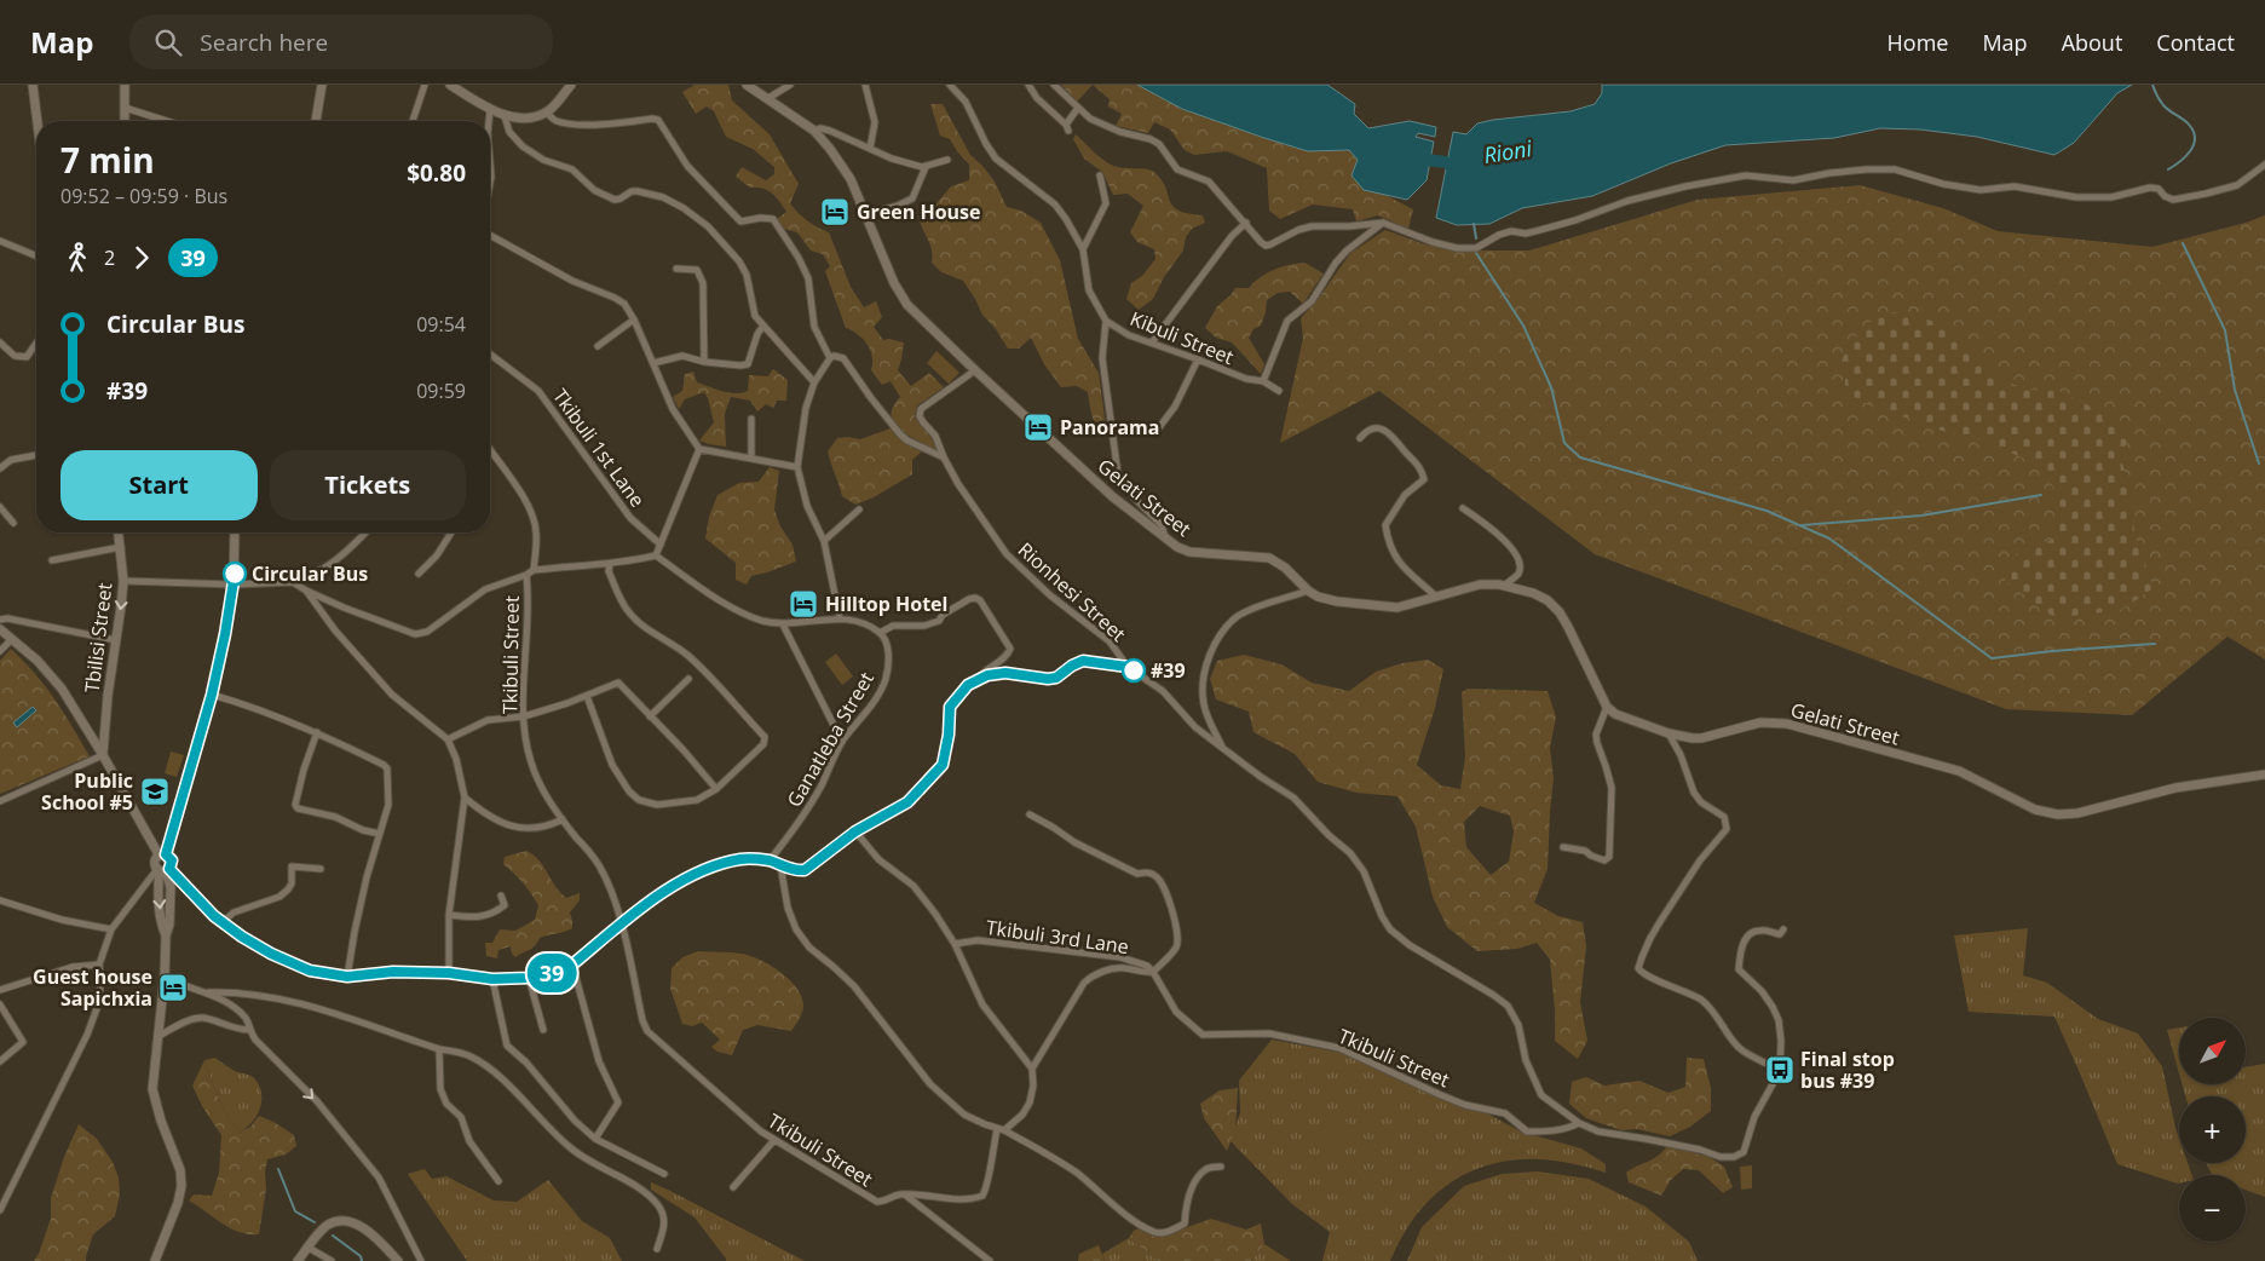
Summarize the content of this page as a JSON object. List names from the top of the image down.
{
  "streets": {
    "main road": ["Gelati Street", "Tbilisi Street"],
    "street": [
      "Kibuli Street",
      "Tkibuli 1st Lane",
      "Rionhesi Street",
      "Tkibuli Street",
      "Ganatleba Street",
      "Tkibuli 3rd Lane"
    ]
  },
  "crossings": [
    ["Gelati Street", "Rionhesi Street"],
    ["Tkibuli Street", "Tkibuli 3rd Lane"]
  ],
  "water": ["Rioni"],
  "places": {
    "hotel": [
      "Green House",
      "Panorama",
      "Hilltop Hotel",
      "Guest house Sapichxia"
    ],
    "other": ["Circular Bus", "#39"],
    "school or university": ["Public School #5"],
    "bus stop": ["Final stop bus #39"]
  },
  "lines": ["bus line 39"],
  "north": "top right",
  "page": {
    "header": "Map",
    "search": "Search here",
    "nav": [
      "Home",
      "Map",
      "About",
      "Contact"
    ],
    "on_map": "39",
    "heading": ["7 min", "09:52 – 09:59 · Bus", "$0.80"],
    "legs": ["2", "39"],
    "list": [
      {
        "name": "Circular Bus",
        "value": "09:54"
      },
      {
        "name": "#39",
        "value": "09:59"
      }
    ],
    "buttons": ["Start", "Tickets"],
    "map_buttons": ["+", "−"]
  }
}
